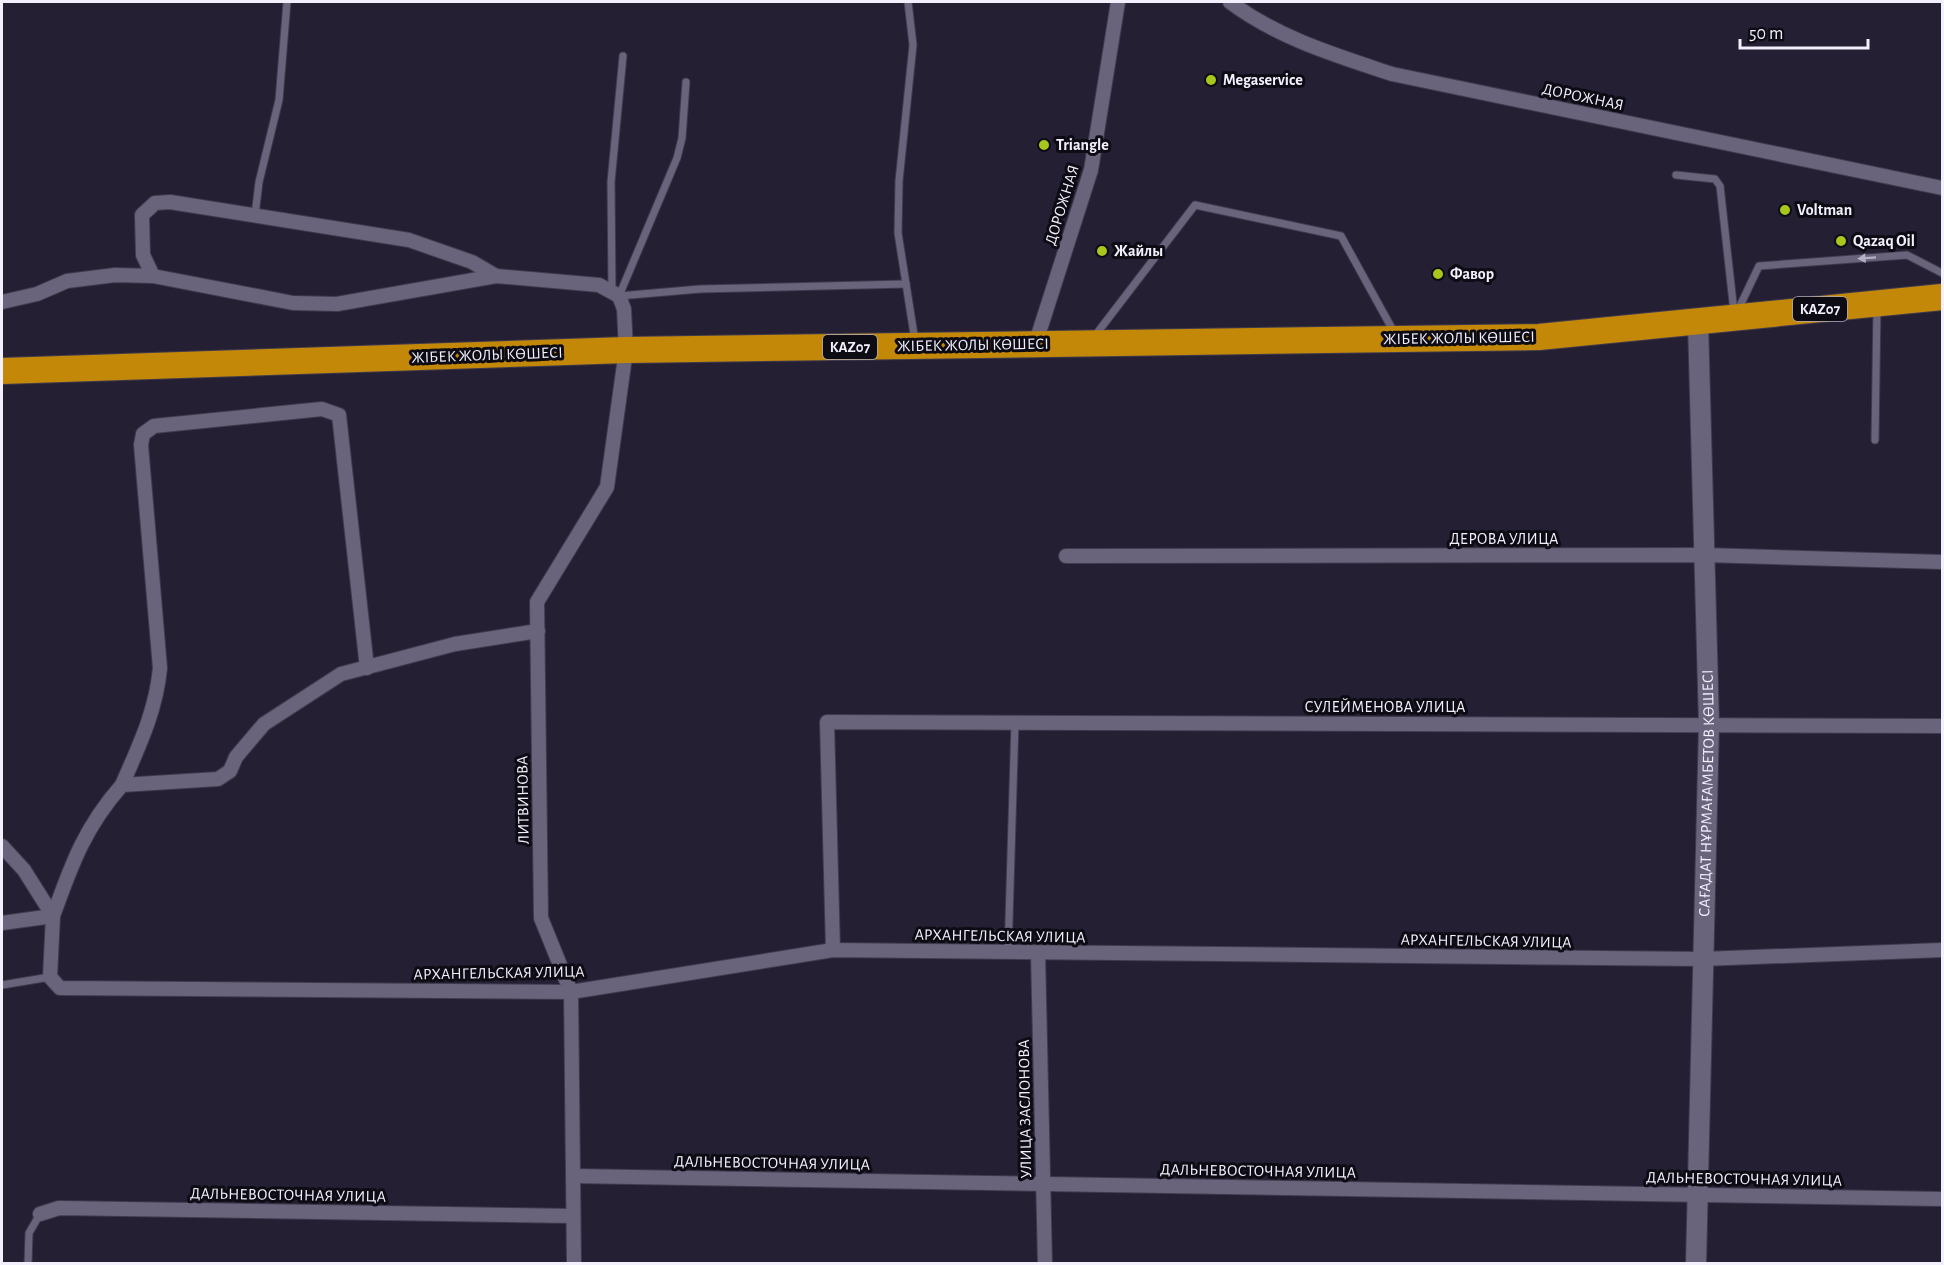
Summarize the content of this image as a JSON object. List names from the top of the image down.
{
  "streets": {
    "highway": ["KAZ07", "ЖІБЕК ЖОЛЫ КӨШЕСІ"],
    "main road": ["САҒАДАТ НҰРМАҒАМБЕТОВ КӨШЕСІ"],
    "street": [
      "ДОРОЖНАЯ",
      "ДЕРОВА УЛИЦА",
      "СУЛЕЙМЕНОВА УЛИЦА",
      "ЛИТВИНОВА",
      "АРХАНГЕЛЬСКАЯ УЛИЦА",
      "УЛИЦА ЗАСЛОНОВА",
      "ДАЛЬНЕВОСТОЧНАЯ УЛИЦА"
    ]
  },
  "crossings": [
    ["ДОРОЖНАЯ", "ЖІБЕК ЖОЛЫ КӨШЕСІ"],
    ["ЖІБЕК ЖОЛЫ КӨШЕСІ", "САҒАДАТ НҰРМАҒАМБЕТОВ КӨШЕСІ"],
    ["ЖІБЕК ЖОЛЫ КӨШЕСІ", "ЛИТВИНОВА"],
    ["ДЕРОВА УЛИЦА", "САҒАДАТ НҰРМАҒАМБЕТОВ КӨШЕСІ"],
    ["СУЛЕЙМЕНОВА УЛИЦА", "САҒАДАТ НҰРМАҒАМБЕТОВ КӨШЕСІ"],
    ["СУЛЕЙМЕНОВА УЛИЦА", "АРХАНГЕЛЬСКАЯ УЛИЦА"],
    ["САҒАДАТ НҰРМАҒАМБЕТОВ КӨШЕСІ", "АРХАНГЕЛЬСКАЯ УЛИЦА"],
    ["САҒАДАТ НҰРМАҒАМБЕТОВ КӨШЕСІ", "ДАЛЬНЕВОСТОЧНАЯ УЛИЦА"],
    ["ЛИТВИНОВА", "АРХАНГЕЛЬСКАЯ УЛИЦА"],
    ["ЛИТВИНОВА", "ДАЛЬНЕВОСТОЧНАЯ УЛИЦА"],
    ["АРХАНГЕЛЬСКАЯ УЛИЦА", "УЛИЦА ЗАСЛОНОВА"],
    ["УЛИЦА ЗАСЛОНОВА", "ДАЛЬНЕВОСТОЧНАЯ УЛИЦА"]
  ],
  "places": [
    "Megaservice",
    "Triangle",
    "Voltman",
    "Qazaq Oil",
    "Жайлы",
    "Фавор"
  ],
  "scale_bar": "50 m"
}
